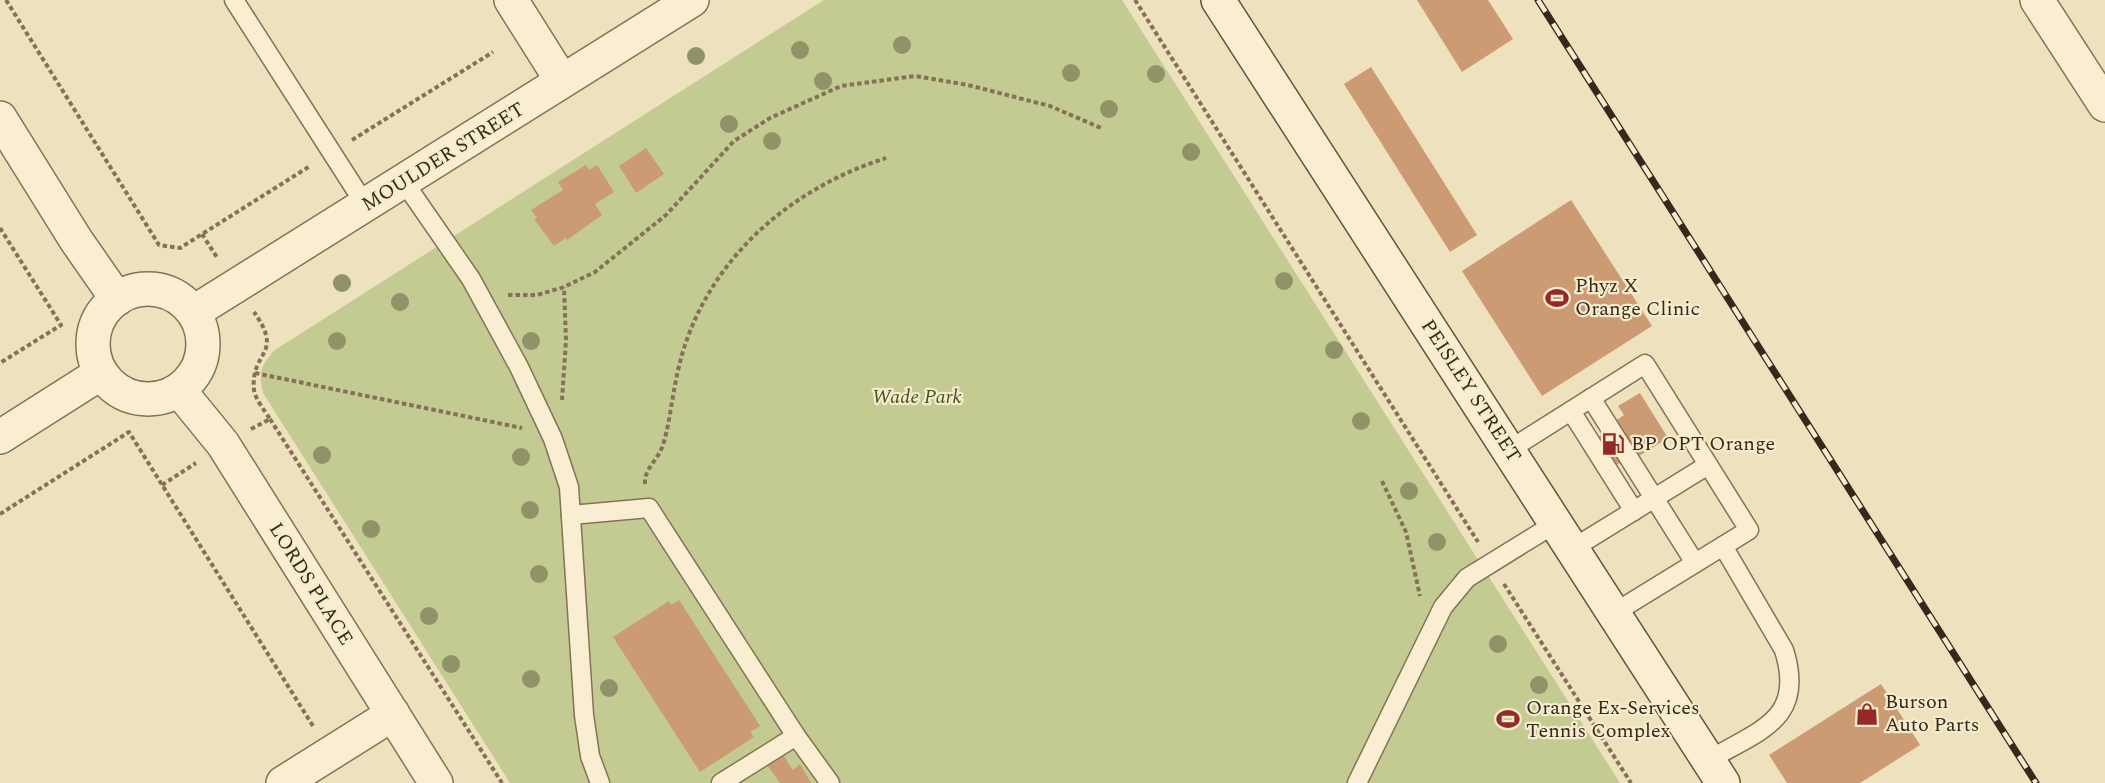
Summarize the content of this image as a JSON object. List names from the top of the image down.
{
  "streets": {
    "street": ["MOULDER STREET", "PEISLEY STREET", "LORDS PLACE"]
  },
  "crossings": [
    ["MOULDER STREET", "LORDS PLACE"]
  ],
  "parks": ["Wade Park"],
  "places": {
    "sports": ["Phyz X Orange Clinic", "Orange Ex-Services Tennis Complex"],
    "fuel station": ["BP OPT Orange"],
    "shop": ["Burson Auto Parts"]
  }
}
